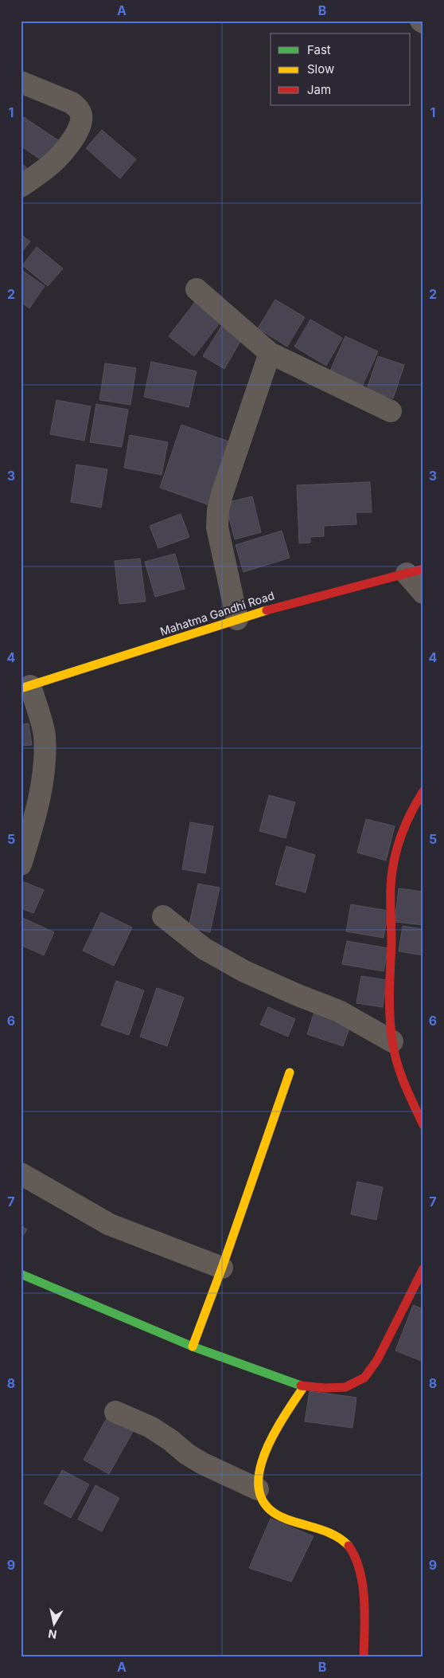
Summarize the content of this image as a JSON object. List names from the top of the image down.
{
  "streets": {
    "street": ["Mahatma Gandhi Road"]
  },
  "legend": ["Fast", "Slow", "Jam"],
  "north": "bottom",
  "grid": {
    "columns": ["A", "B"],
    "rows": [
      "1",
      "2",
      "3",
      "4",
      "5",
      "6",
      "7",
      "8",
      "9"
    ]
  }
}
